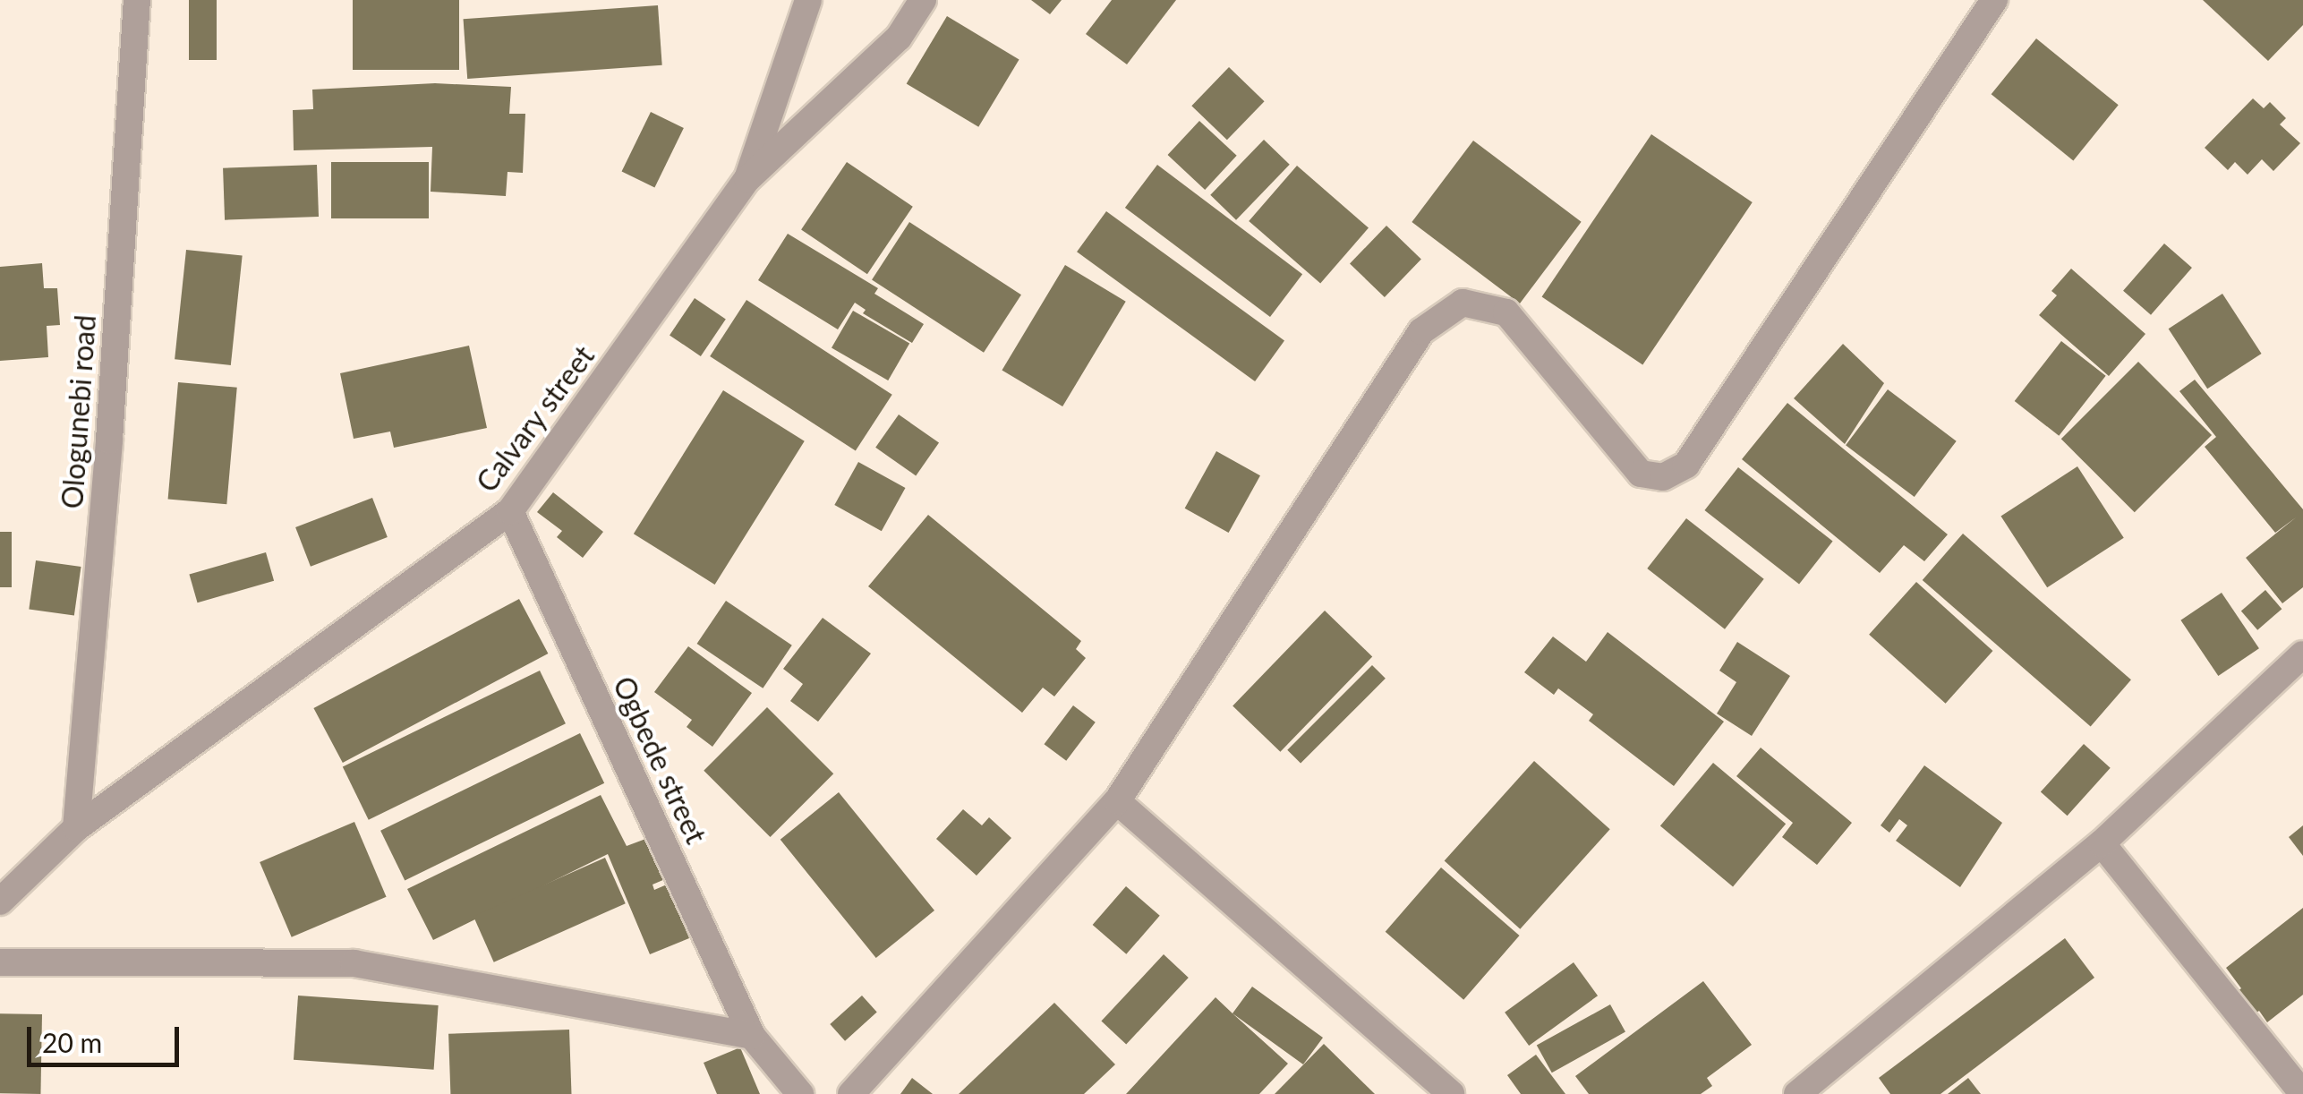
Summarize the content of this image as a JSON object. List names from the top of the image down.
{
  "streets": {
    "street": ["Ologunebi road", "Calvary street", "Ogbede street"]
  },
  "crossings": [
    ["Ologunebi road", "Calvary street"],
    ["Calvary street", "Ogbede street"]
  ],
  "scale_bar": "20 m"
}
